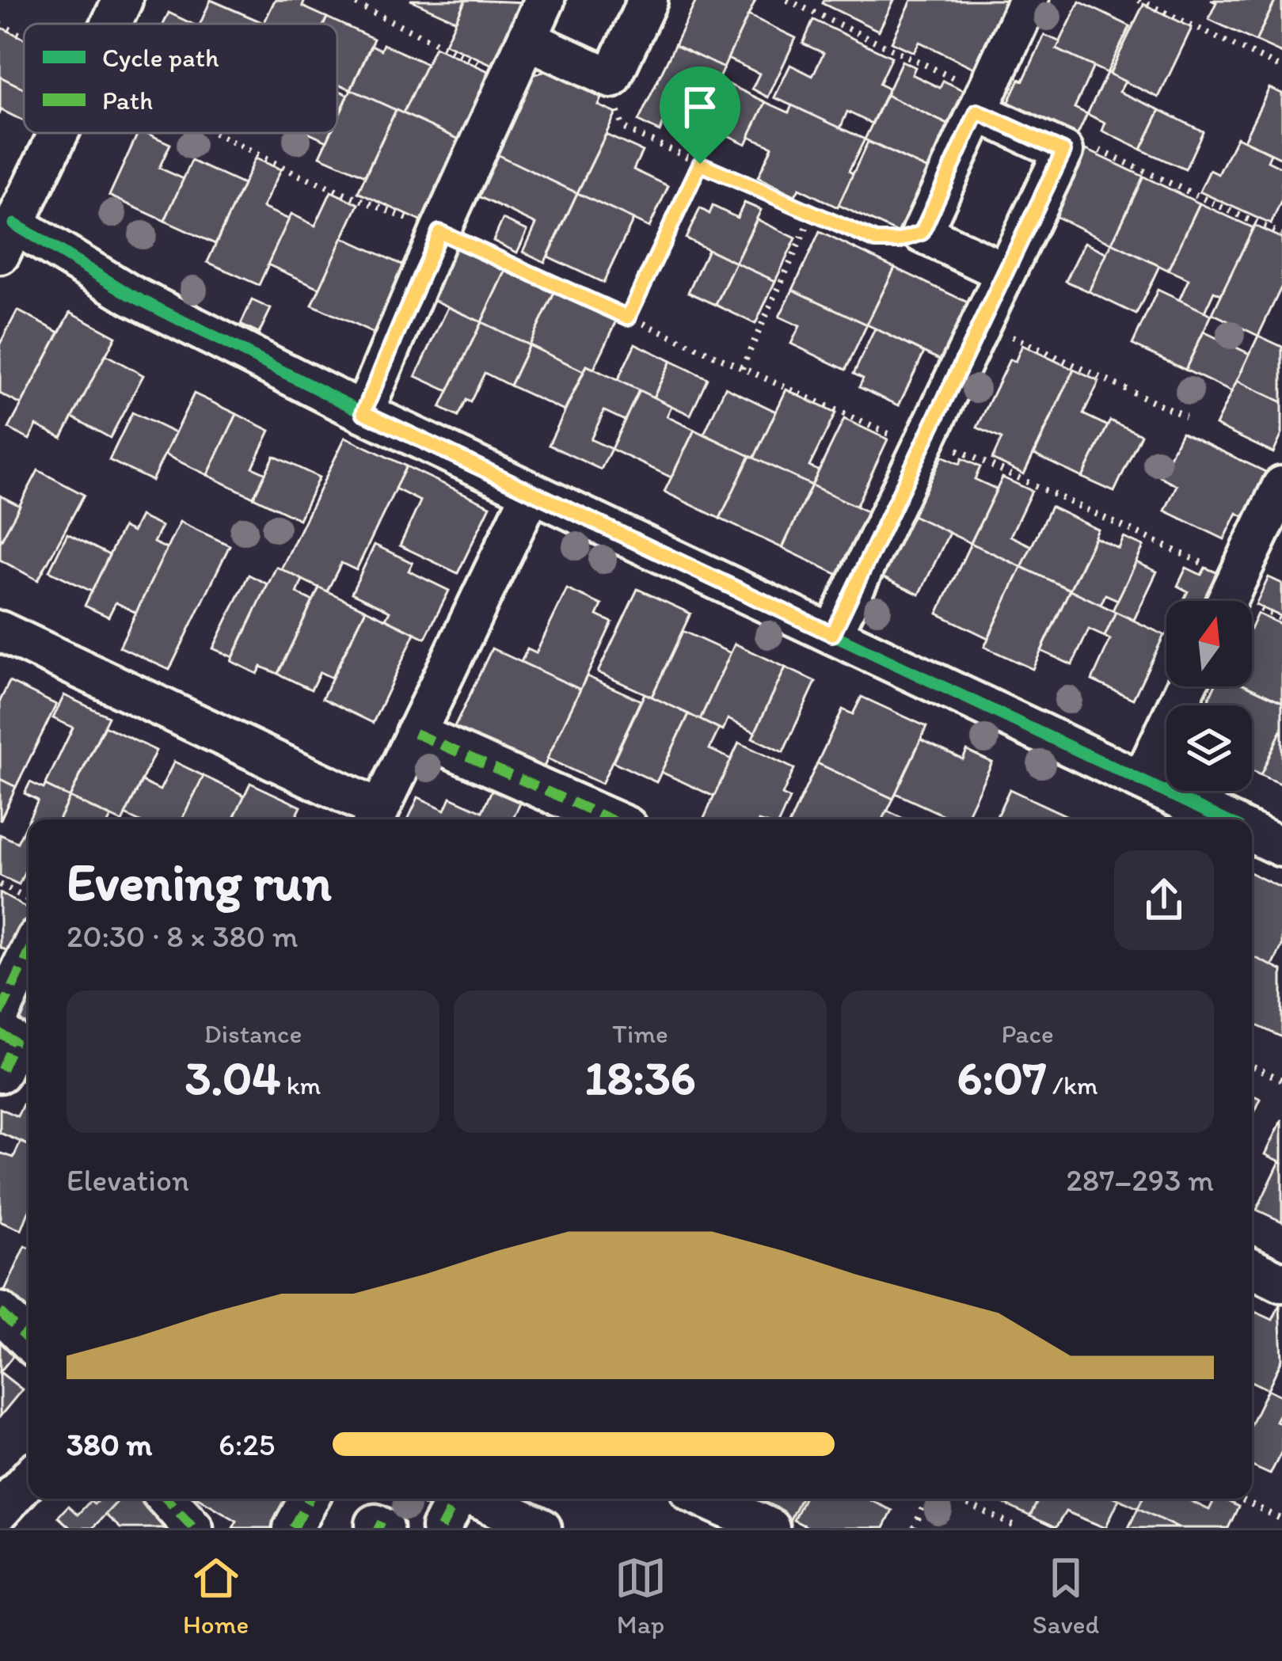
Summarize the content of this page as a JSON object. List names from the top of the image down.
{
  "legend": ["Cycle path", "Path"],
  "north": "top",
  "page": {
    "heading": ["Evening run", "20:30 · 8 × 380 m"],
    "stats": [
      ["Distance", "3.04 km"],
      ["Time", "18:36"],
      ["Pace", "6:07 /km"]
    ],
    "chart": ["Elevation", "287–293 m"],
    "list": [
      {
        "name": "380 m",
        "note": "6:25"
      }
    ],
    "tabs": ["Home", "Map", "Saved"]
  }
}
